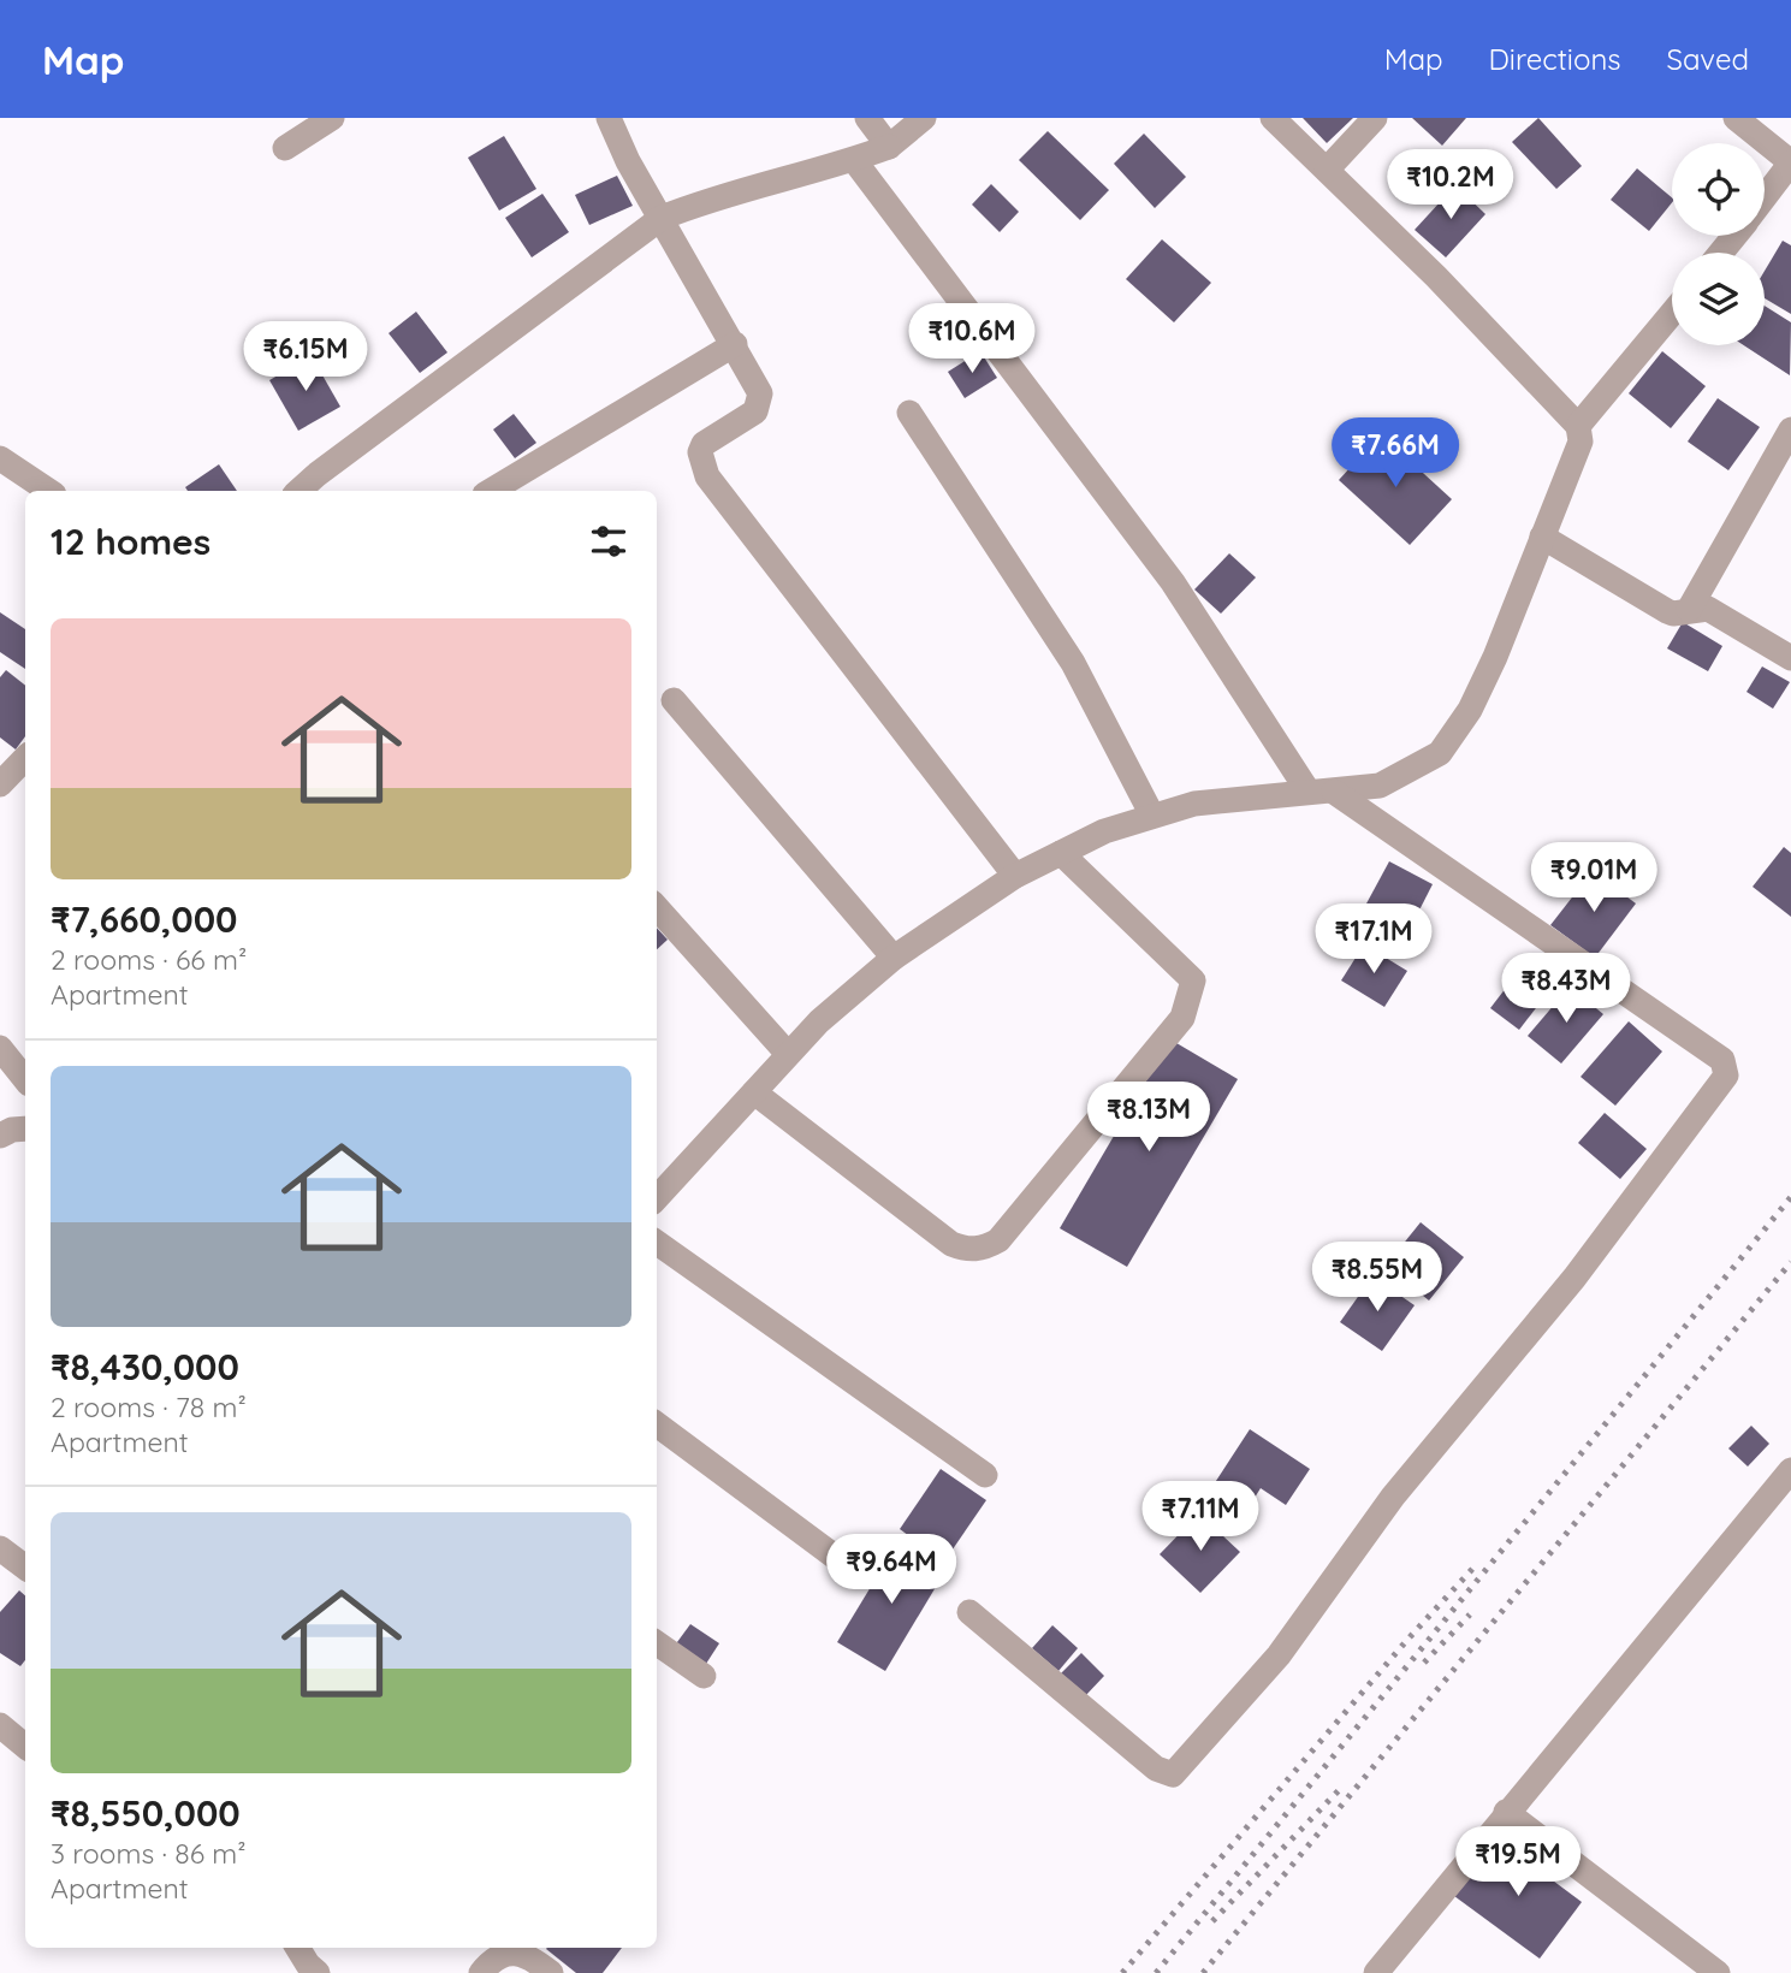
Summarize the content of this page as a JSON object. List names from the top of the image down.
{
  "page": {
    "header": "Map",
    "nav": ["Map", "Directions", "Saved"],
    "price": [
      "₹10.2M",
      "₹10.6M",
      "₹6.15M",
      "₹7.66M",
      "₹9.01M",
      "₹17.1M",
      "₹8.43M",
      "₹8.13M",
      "₹8.55M",
      "₹7.11M",
      "₹9.64M",
      "₹19.5M"
    ],
    "heading": "12 homes",
    "list": [
      {
        "name": "₹7,660,000",
        "note": "2 rooms · 66 m² · Apartment"
      },
      {
        "name": "₹8,430,000",
        "note": "2 rooms · 78 m² · Apartment"
      },
      {
        "name": "₹8,550,000",
        "note": "3 rooms · 86 m² · Apartment"
      }
    ]
  }
}
